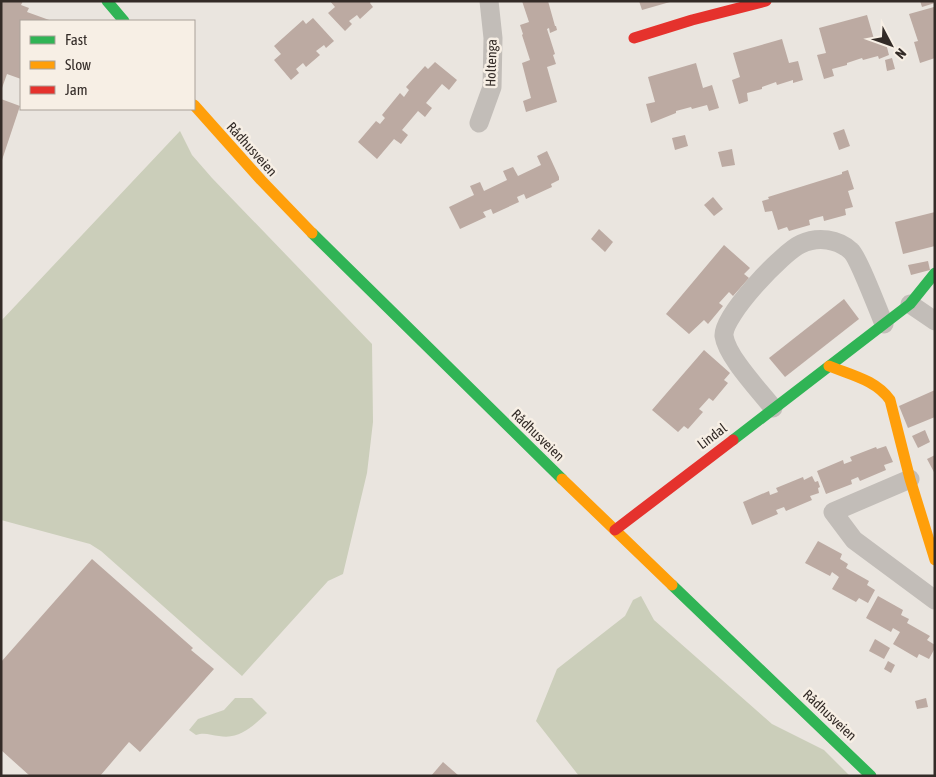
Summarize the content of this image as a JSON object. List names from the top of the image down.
{
  "streets": {
    "street": ["Holtenga", "Rådhusveien", "Lindal"]
  },
  "crossings": [
    ["Rådhusveien", "Lindal"]
  ],
  "legend": ["Fast", "Slow", "Jam"],
  "north": "bottom right"
}
